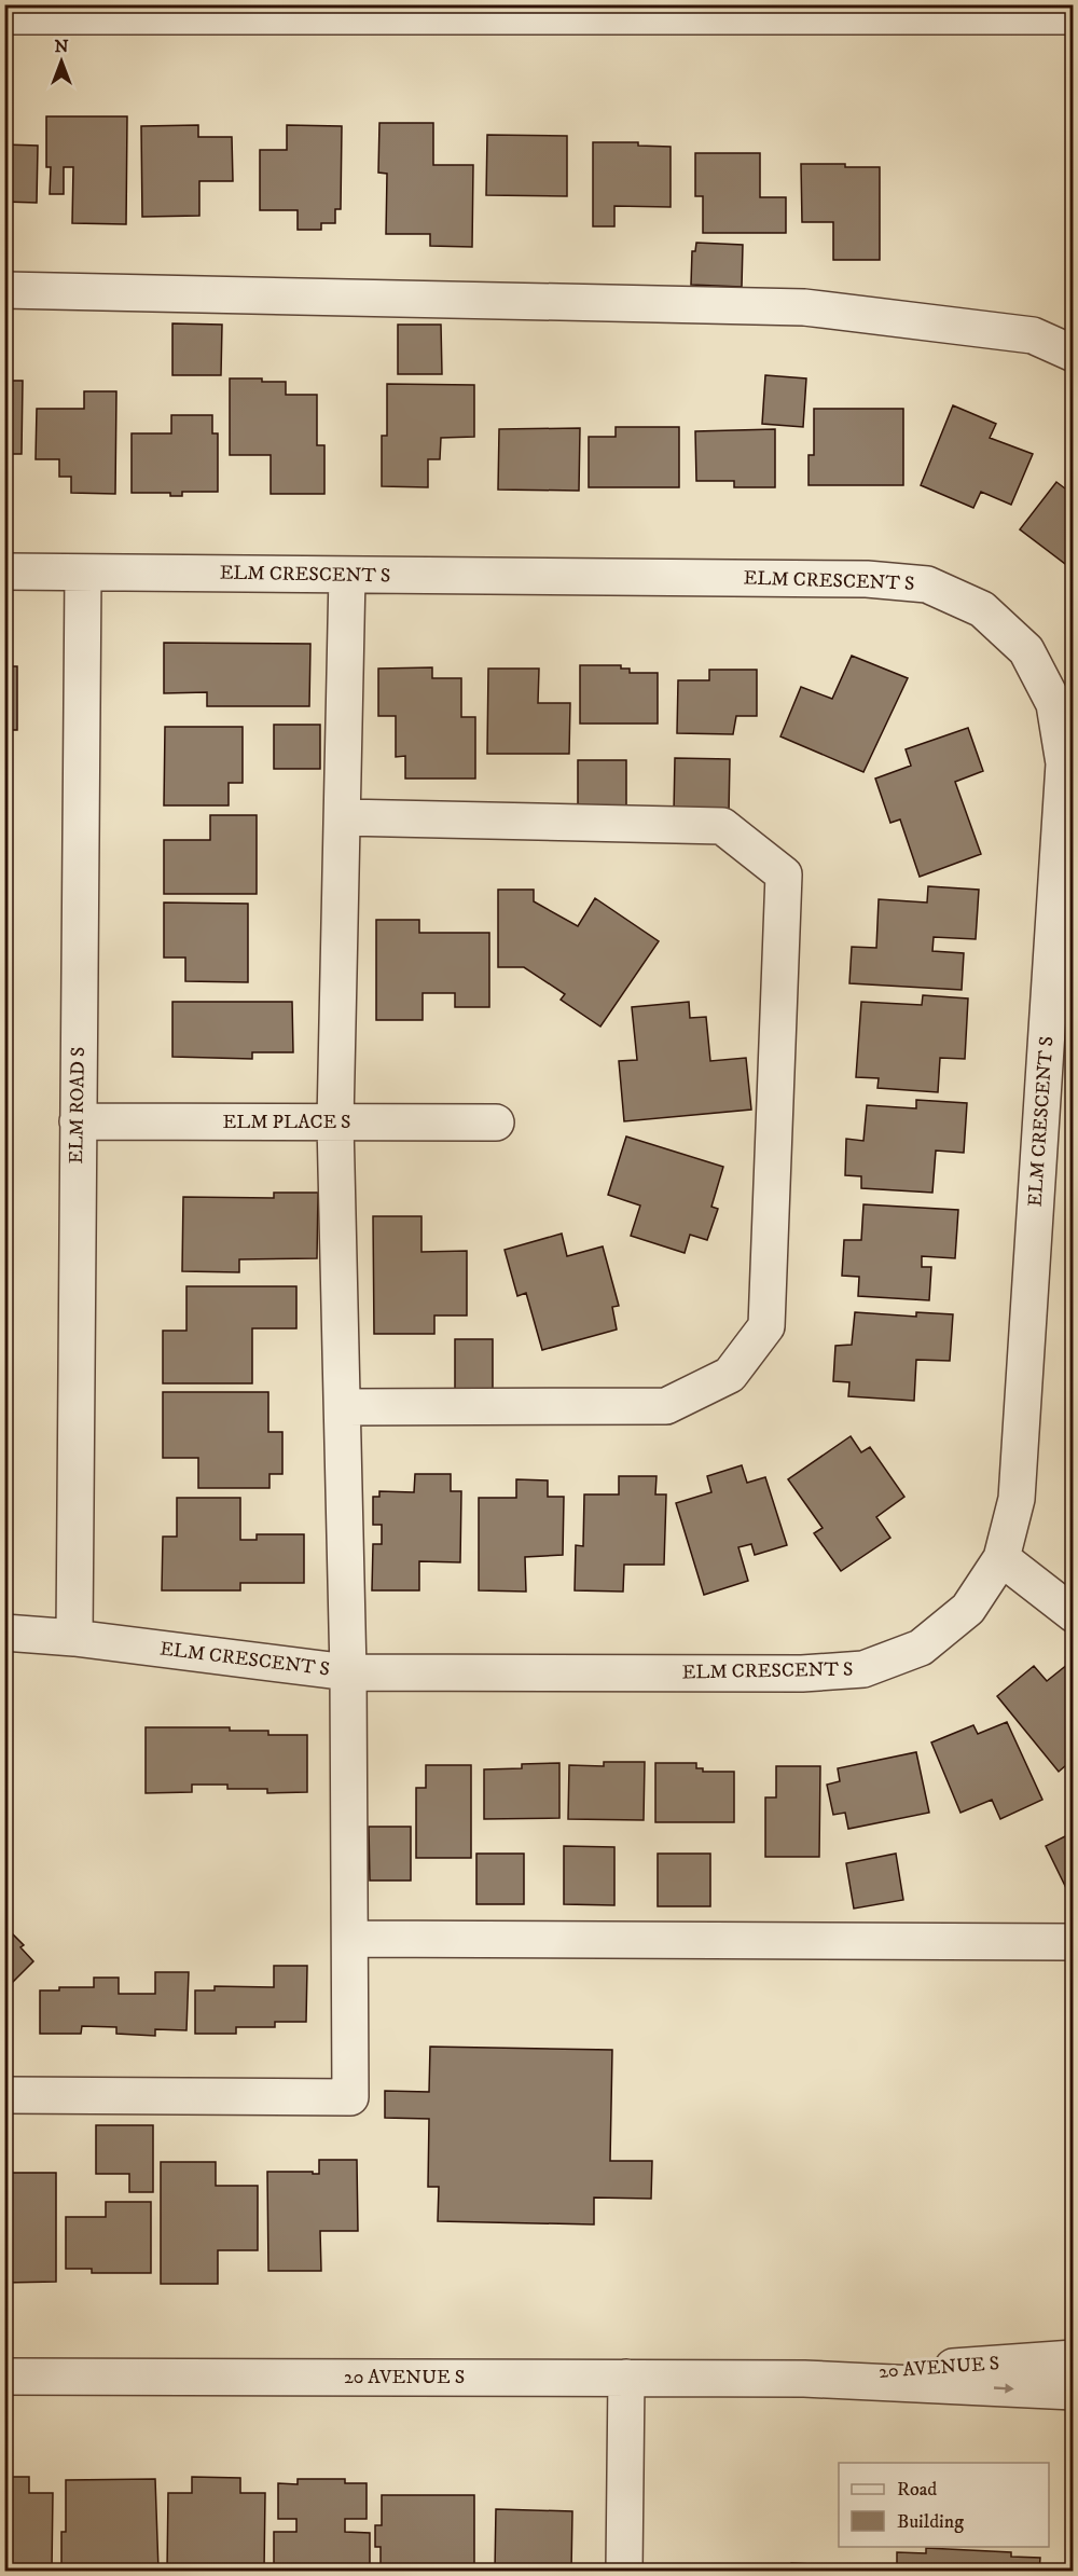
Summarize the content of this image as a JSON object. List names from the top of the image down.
{
  "streets": {
    "street": [
      "ELM CRESCENT S",
      "ELM ROAD S",
      "ELM PLACE S",
      "20 AVENUE S"
    ]
  },
  "crossings": [
    ["ELM CRESCENT S", "ELM ROAD S"],
    ["ELM ROAD S", "ELM PLACE S"]
  ],
  "legend": ["Road", "Building"],
  "north": "top"
}
